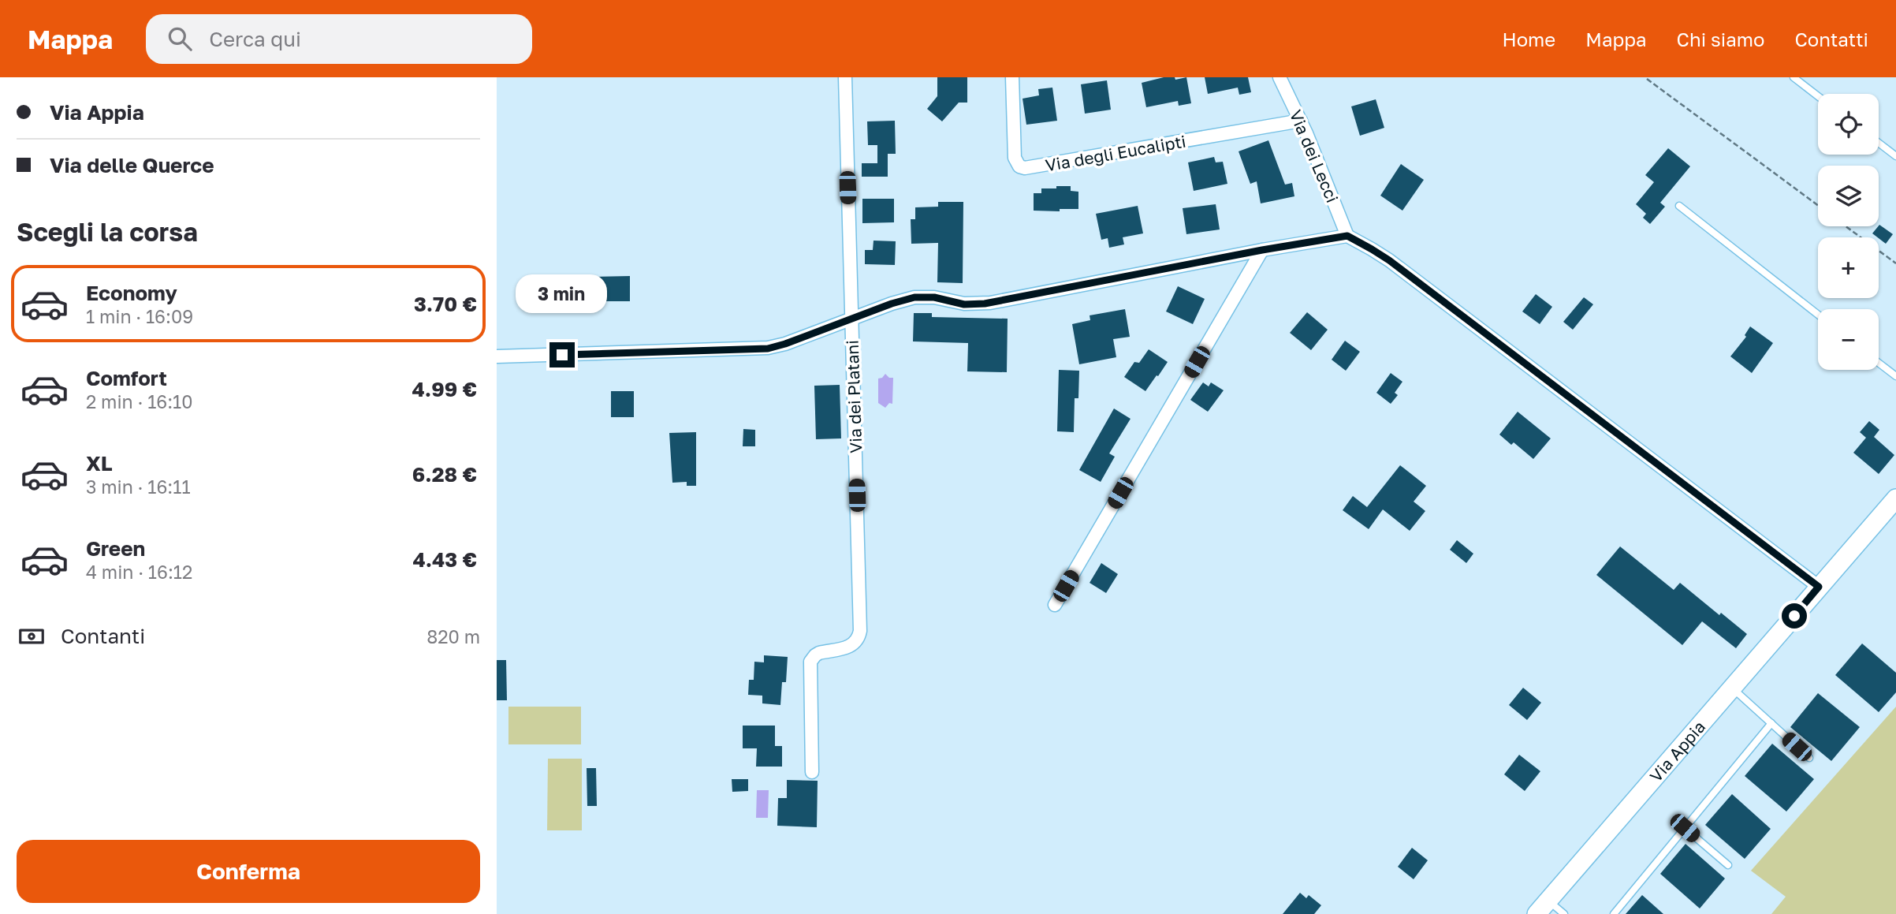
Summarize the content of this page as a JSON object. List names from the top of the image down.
{
  "streets": {
    "street": [
      "Via degli Eucalipti",
      "Via dei Lecci",
      "Via dei Platani",
      "Via Appia"
    ]
  },
  "crossings": [
    ["Via degli Eucalipti", "Via dei Lecci"]
  ],
  "page": {
    "header": "Mappa",
    "search": "Cerca qui",
    "nav": [
      "Home",
      "Mappa",
      "Chi siamo",
      "Contatti"
    ],
    "banner": ["Via Appia", "Via delle Querce"],
    "map_buttons": ["+", "−"],
    "heading": "Scegli la corsa",
    "list": [
      {
        "name": "Economy",
        "note": "1 min · 16:09",
        "value": "3.70 €"
      },
      {
        "name": "Comfort",
        "note": "2 min · 16:10",
        "value": "4.99 €"
      },
      {
        "name": "XL",
        "note": "3 min · 16:11",
        "value": "6.28 €"
      },
      {
        "name": "Green",
        "note": "4 min · 16:12",
        "value": "4.43 €"
      }
    ],
    "bubble": "3 min",
    "pay": ["Contanti", "820 m"],
    "buttons": "Conferma"
  }
}
